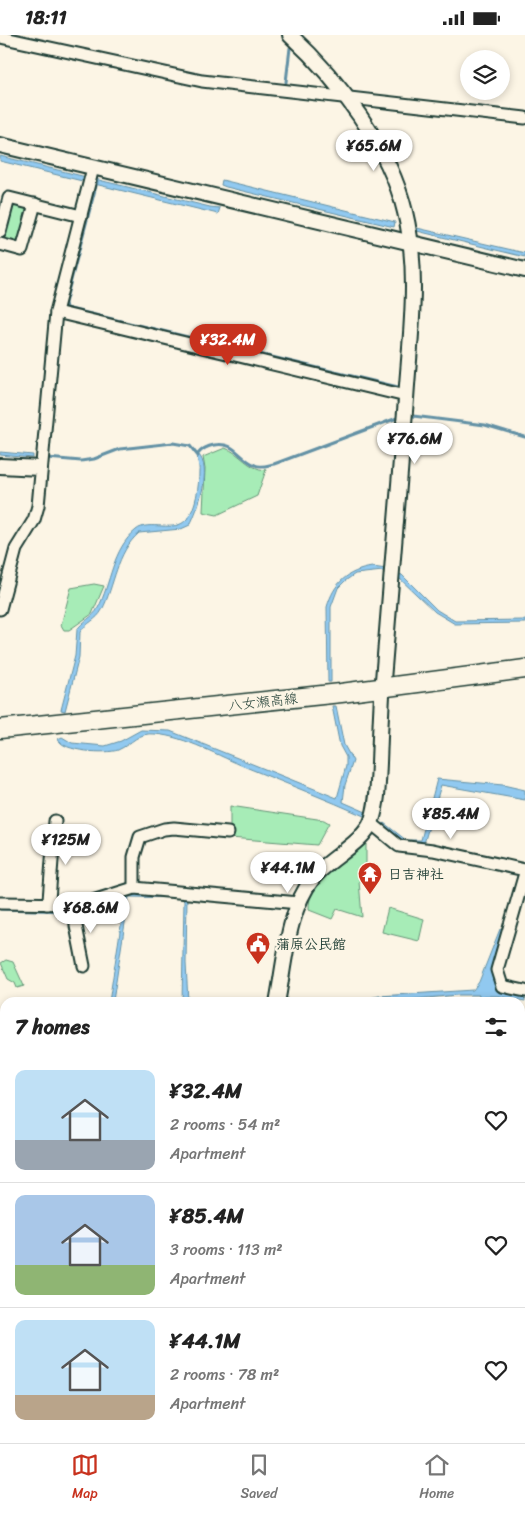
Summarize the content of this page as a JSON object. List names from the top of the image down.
{
  "streets": {
    "main road": ["八女瀬高線"]
  },
  "places": {
    "temple": ["日吉神社"],
    "public building": ["蒲原公民館"]
  },
  "page": {
    "status": "18:11",
    "price": [
      "¥65.6M",
      "¥32.4M",
      "¥76.6M",
      "¥85.4M",
      "¥125M",
      "¥44.1M",
      "¥68.6M"
    ],
    "heading": "7 homes",
    "list": [
      {
        "name": "¥32.4M",
        "note": "2 rooms · 54 m² · Apartment"
      },
      {
        "name": "¥85.4M",
        "note": "3 rooms · 113 m² · Apartment"
      },
      {
        "name": "¥44.1M",
        "note": "2 rooms · 78 m² · Apartment"
      }
    ],
    "tabs": ["Map", "Saved", "Home"]
  }
}
